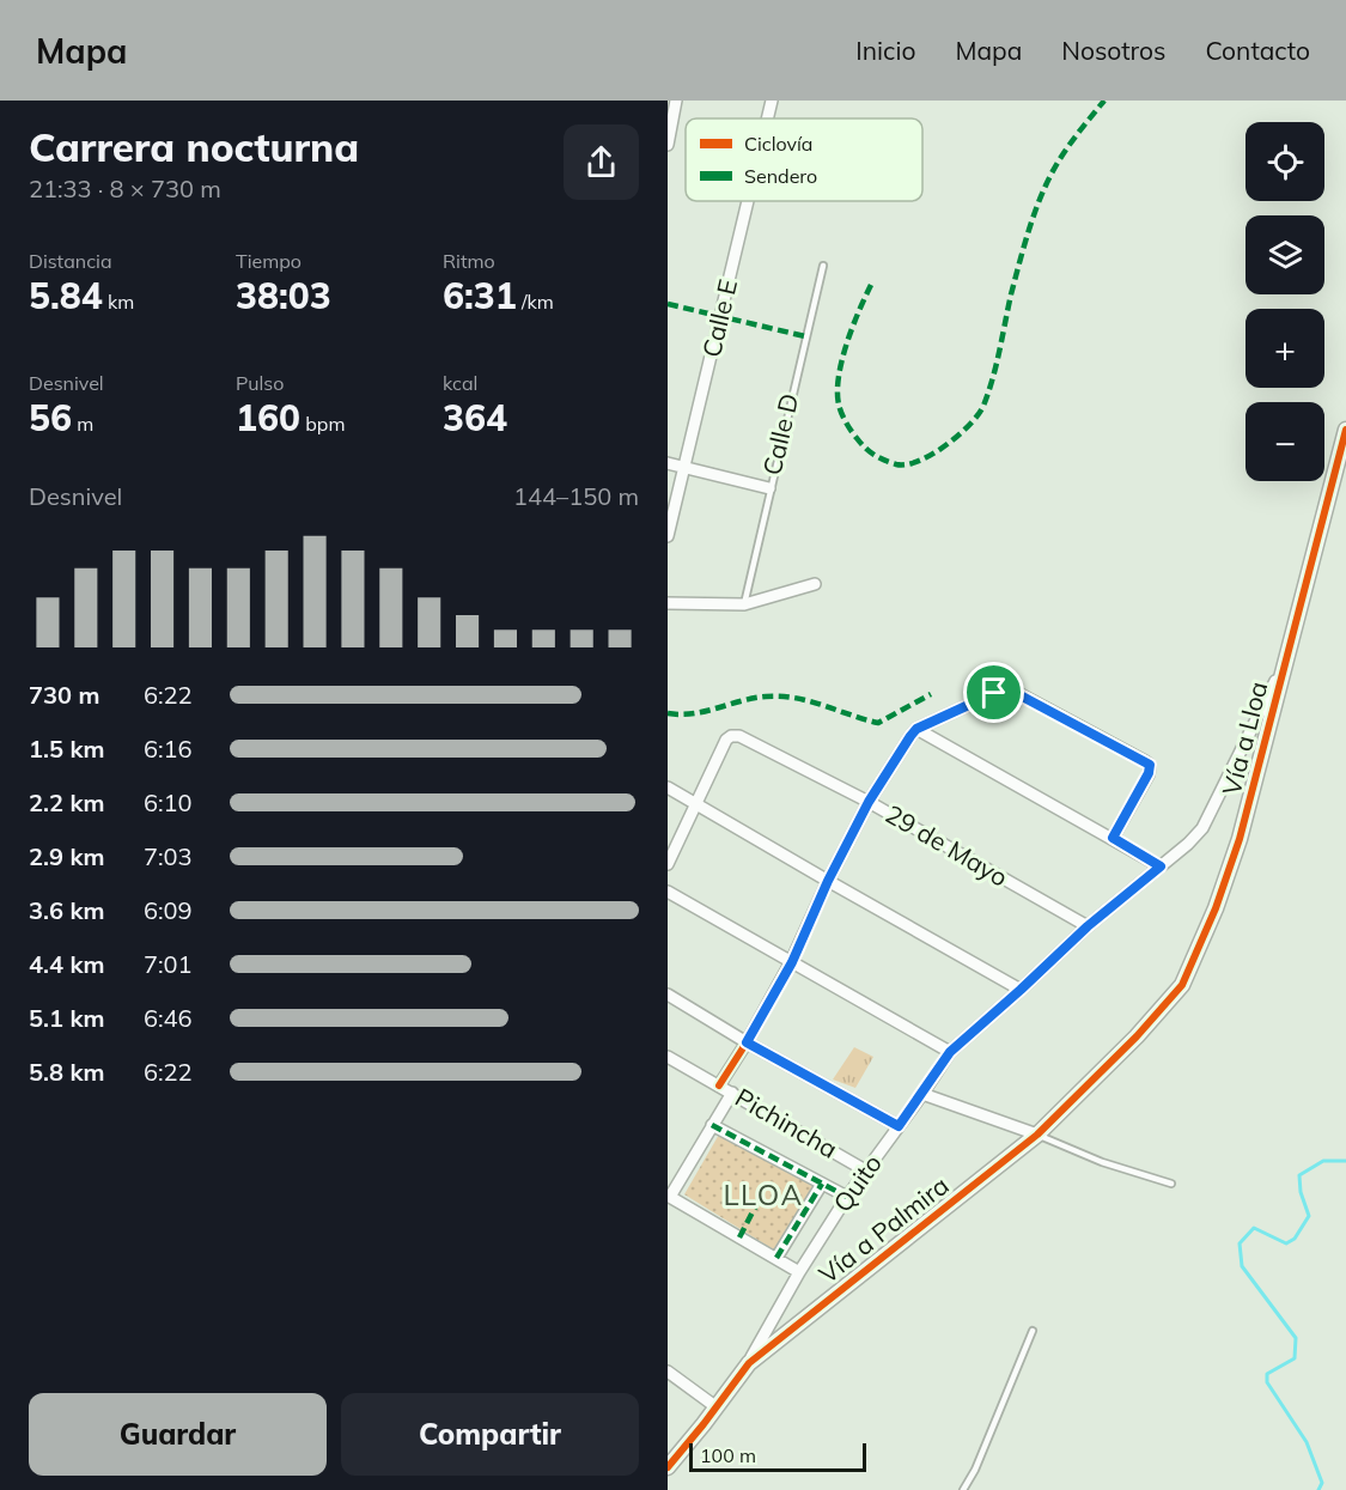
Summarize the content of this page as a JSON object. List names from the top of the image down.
{
  "streets": {
    "street": [
      "Calle E",
      "Vía a Lloa",
      "29 de Mayo",
      "Pichincha",
      "Quito",
      "Vía a Palmira"
    ],
    "lane": ["Calle D"]
  },
  "crossings": [
    ["Vía a Lloa", "Quito"],
    ["Vía a Lloa", "Vía a Palmira"],
    ["29 de Mayo", "Quito"],
    ["Pichincha", "Quito"],
    ["Quito", "Vía a Palmira"]
  ],
  "districts": ["LLOA"],
  "legend": ["Ciclovía", "Sendero"],
  "scale_bar": "100 m",
  "page": {
    "header": "Mapa",
    "nav": [
      "Inicio",
      "Mapa",
      "Nosotros",
      "Contacto"
    ],
    "heading": ["Carrera nocturna", "21:33 · 8 × 730 m"],
    "map_buttons": ["+", "−"],
    "stats": [
      ["Distancia", "5.84 km"],
      ["Tiempo", "38:03"],
      ["Ritmo", "6:31 /km"],
      ["Desnivel", "56 m"],
      ["Pulso", "160 bpm"],
      ["kcal", "364"]
    ],
    "chart": ["Desnivel", "144–150 m"],
    "list": [
      {
        "name": "730 m",
        "note": "6:22"
      },
      {
        "name": "1.5 km",
        "note": "6:16"
      },
      {
        "name": "2.2 km",
        "note": "6:10"
      },
      {
        "name": "2.9 km",
        "note": "7:03"
      },
      {
        "name": "3.6 km",
        "note": "6:09"
      },
      {
        "name": "4.4 km",
        "note": "7:01"
      },
      {
        "name": "5.1 km",
        "note": "6:46"
      },
      {
        "name": "5.8 km",
        "note": "6:22"
      }
    ],
    "buttons": ["Guardar", "Compartir"],
    "scale": "100 m"
  }
}
